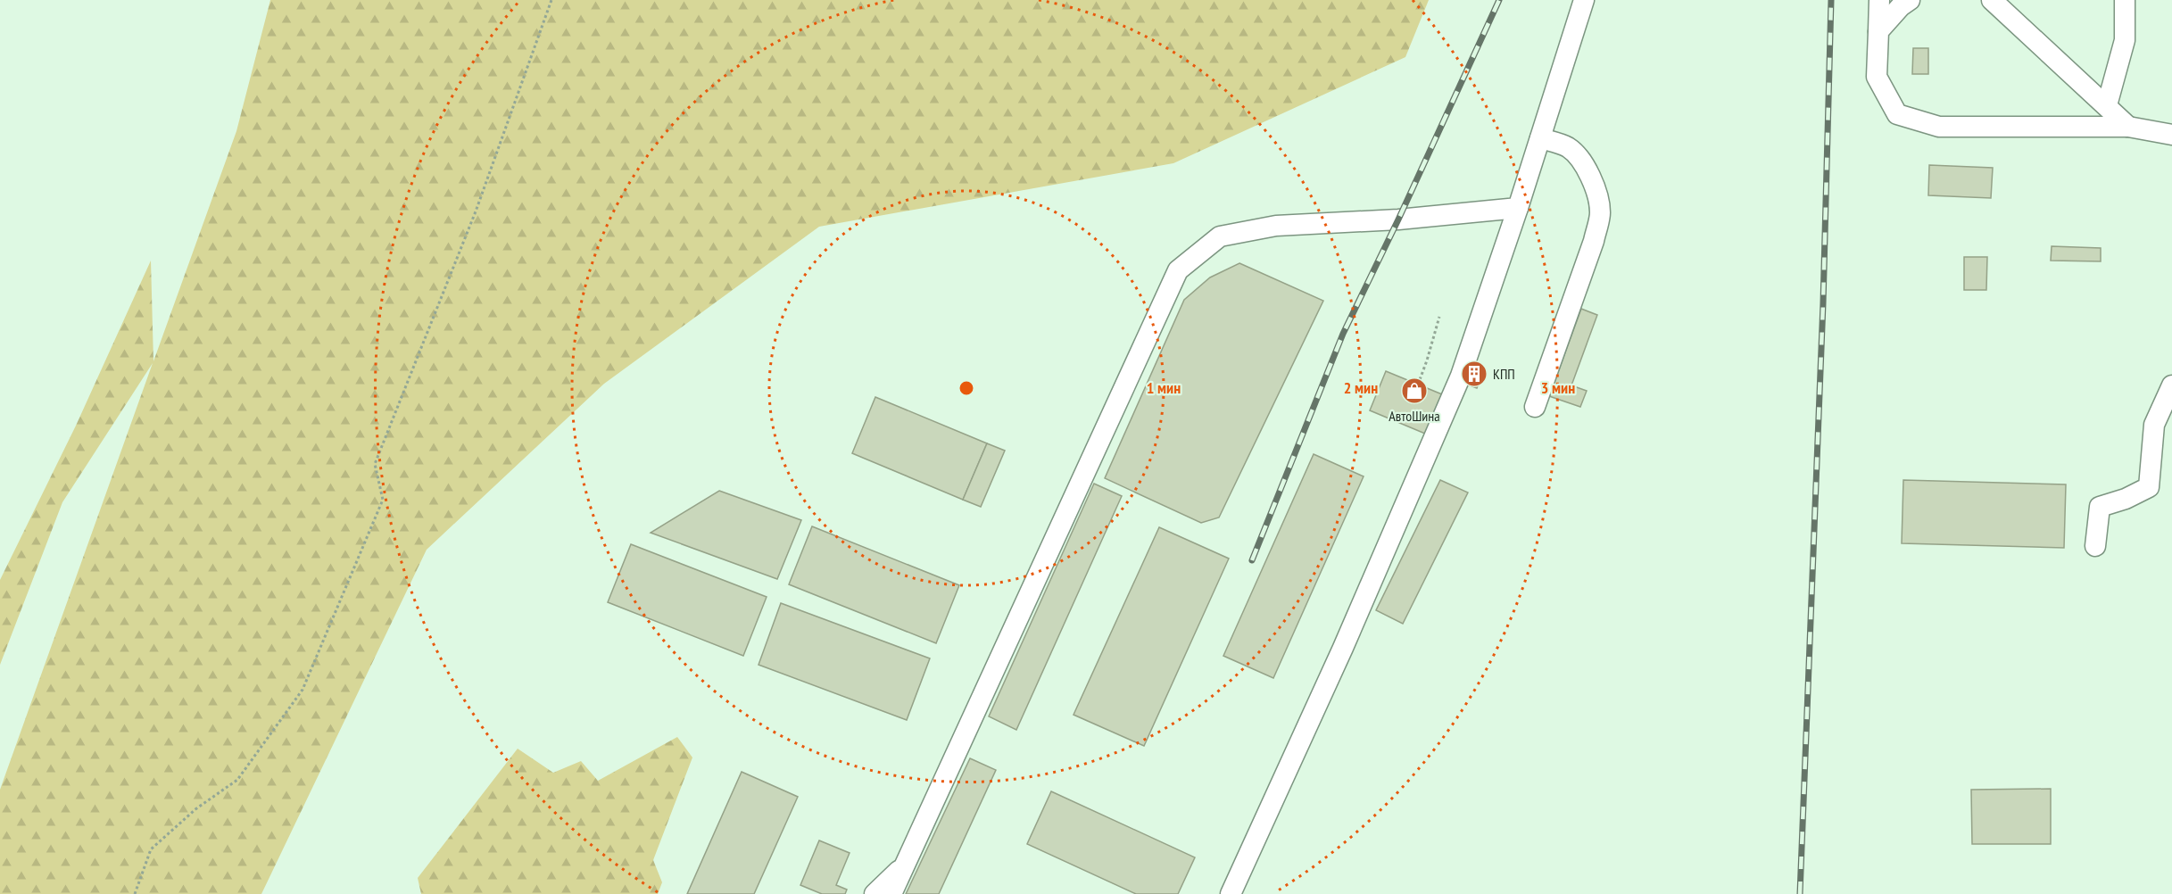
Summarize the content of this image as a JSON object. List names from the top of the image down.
{
  "places": {
    "building": ["КПП"],
    "shop": ["АвтоШина"]
  },
  "rings": ["1 мин", "2 мин", "3 мин"]
}
